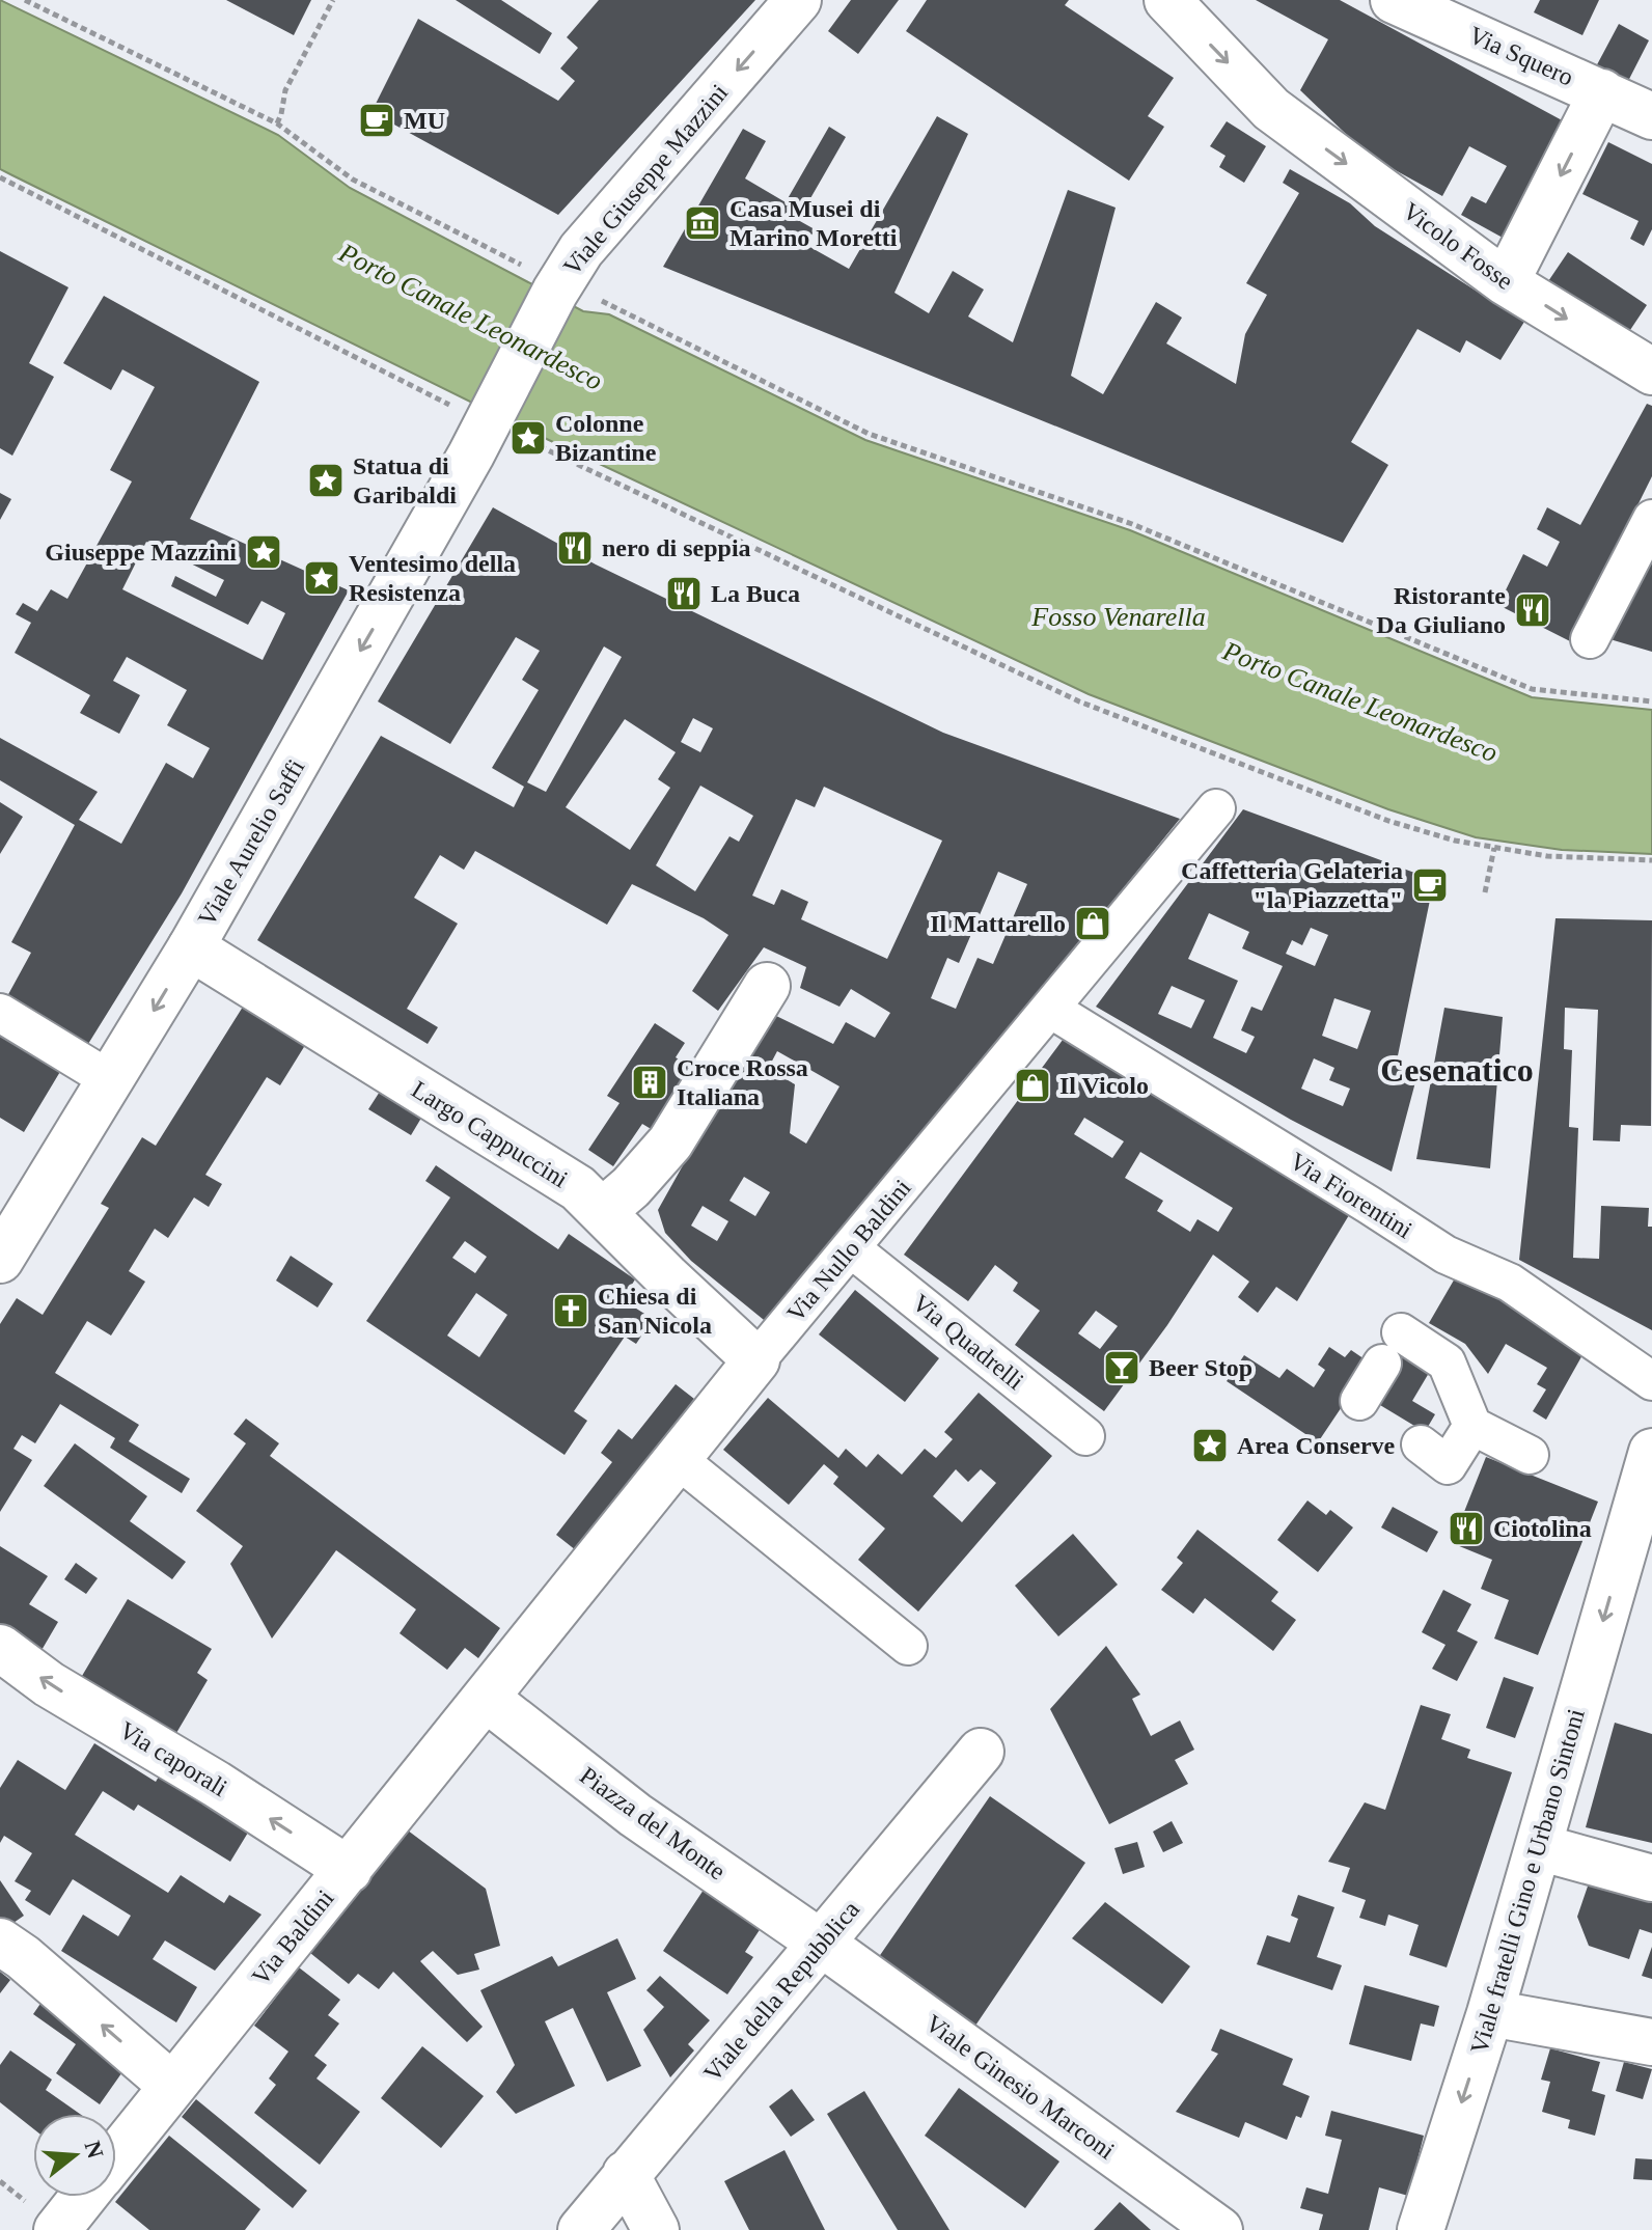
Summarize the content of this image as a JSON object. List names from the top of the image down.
{
  "streets": {
    "street": [
      "Via Squero",
      "Viale Giuseppe Mazzini",
      "Vicolo Fosse",
      "Viale Aurelio Saffi",
      "Largo Cappuccini",
      "Via Fiorentini",
      "Via Nullo Baldini",
      "Via Quadrelli",
      "Via caporali",
      "Piazza del Monte",
      "Viale fratelli Gino e Urbano Sintoni",
      "Via Baldini",
      "Viale della Repubblica",
      "Viale Ginesio Marconi"
    ]
  },
  "crossings": [
    ["Via Squero", "Vicolo Fosse"],
    ["Viale Giuseppe Mazzini", "Viale Aurelio Saffi"],
    ["Viale Aurelio Saffi", "Largo Cappuccini"],
    ["Largo Cappuccini", "Via Nullo Baldini"],
    ["Via Fiorentini", "Via Nullo Baldini"],
    ["Via Nullo Baldini", "Via Quadrelli"],
    ["Via Nullo Baldini", "Piazza del Monte"],
    ["Via Nullo Baldini", "Via Baldini"],
    ["Via caporali", "Via Baldini"],
    ["Piazza del Monte", "Via Baldini"],
    ["Piazza del Monte", "Viale della Repubblica"],
    ["Piazza del Monte", "Viale Ginesio Marconi"],
    ["Viale della Repubblica", "Viale Ginesio Marconi"]
  ],
  "one_way": [
    "Via Squero",
    "Viale Giuseppe Mazzini",
    "Vicolo Fosse",
    "Viale Aurelio Saffi",
    "Viale fratelli Gino e Urbano Sintoni"
  ],
  "districts": ["Cesenatico"],
  "water": ["Porto Canale Leonardesco", "Fosso Venarella"],
  "places": {
    "cafe": ["MU", "Caffetteria Gelateria \"la Piazzetta\""],
    "museum": ["Casa Musei di Marino Moretti"],
    "place": [
      "Colonne Bizantine",
      "Statua di Garibaldi",
      "Giuseppe Mazzini",
      "Ventesimo della Resistenza",
      "Area Conserve"
    ],
    "restaurant": [
      "nero di seppia",
      "La Buca",
      "Ristorante Da Giuliano",
      "Ciotolina"
    ],
    "shop": ["Il Mattarello", "Il Vicolo"],
    "building": ["Croce Rossa Italiana"],
    "church": ["Chiesa di San Nicola"],
    "bar": ["Beer Stop"]
  },
  "north": "right"
}
